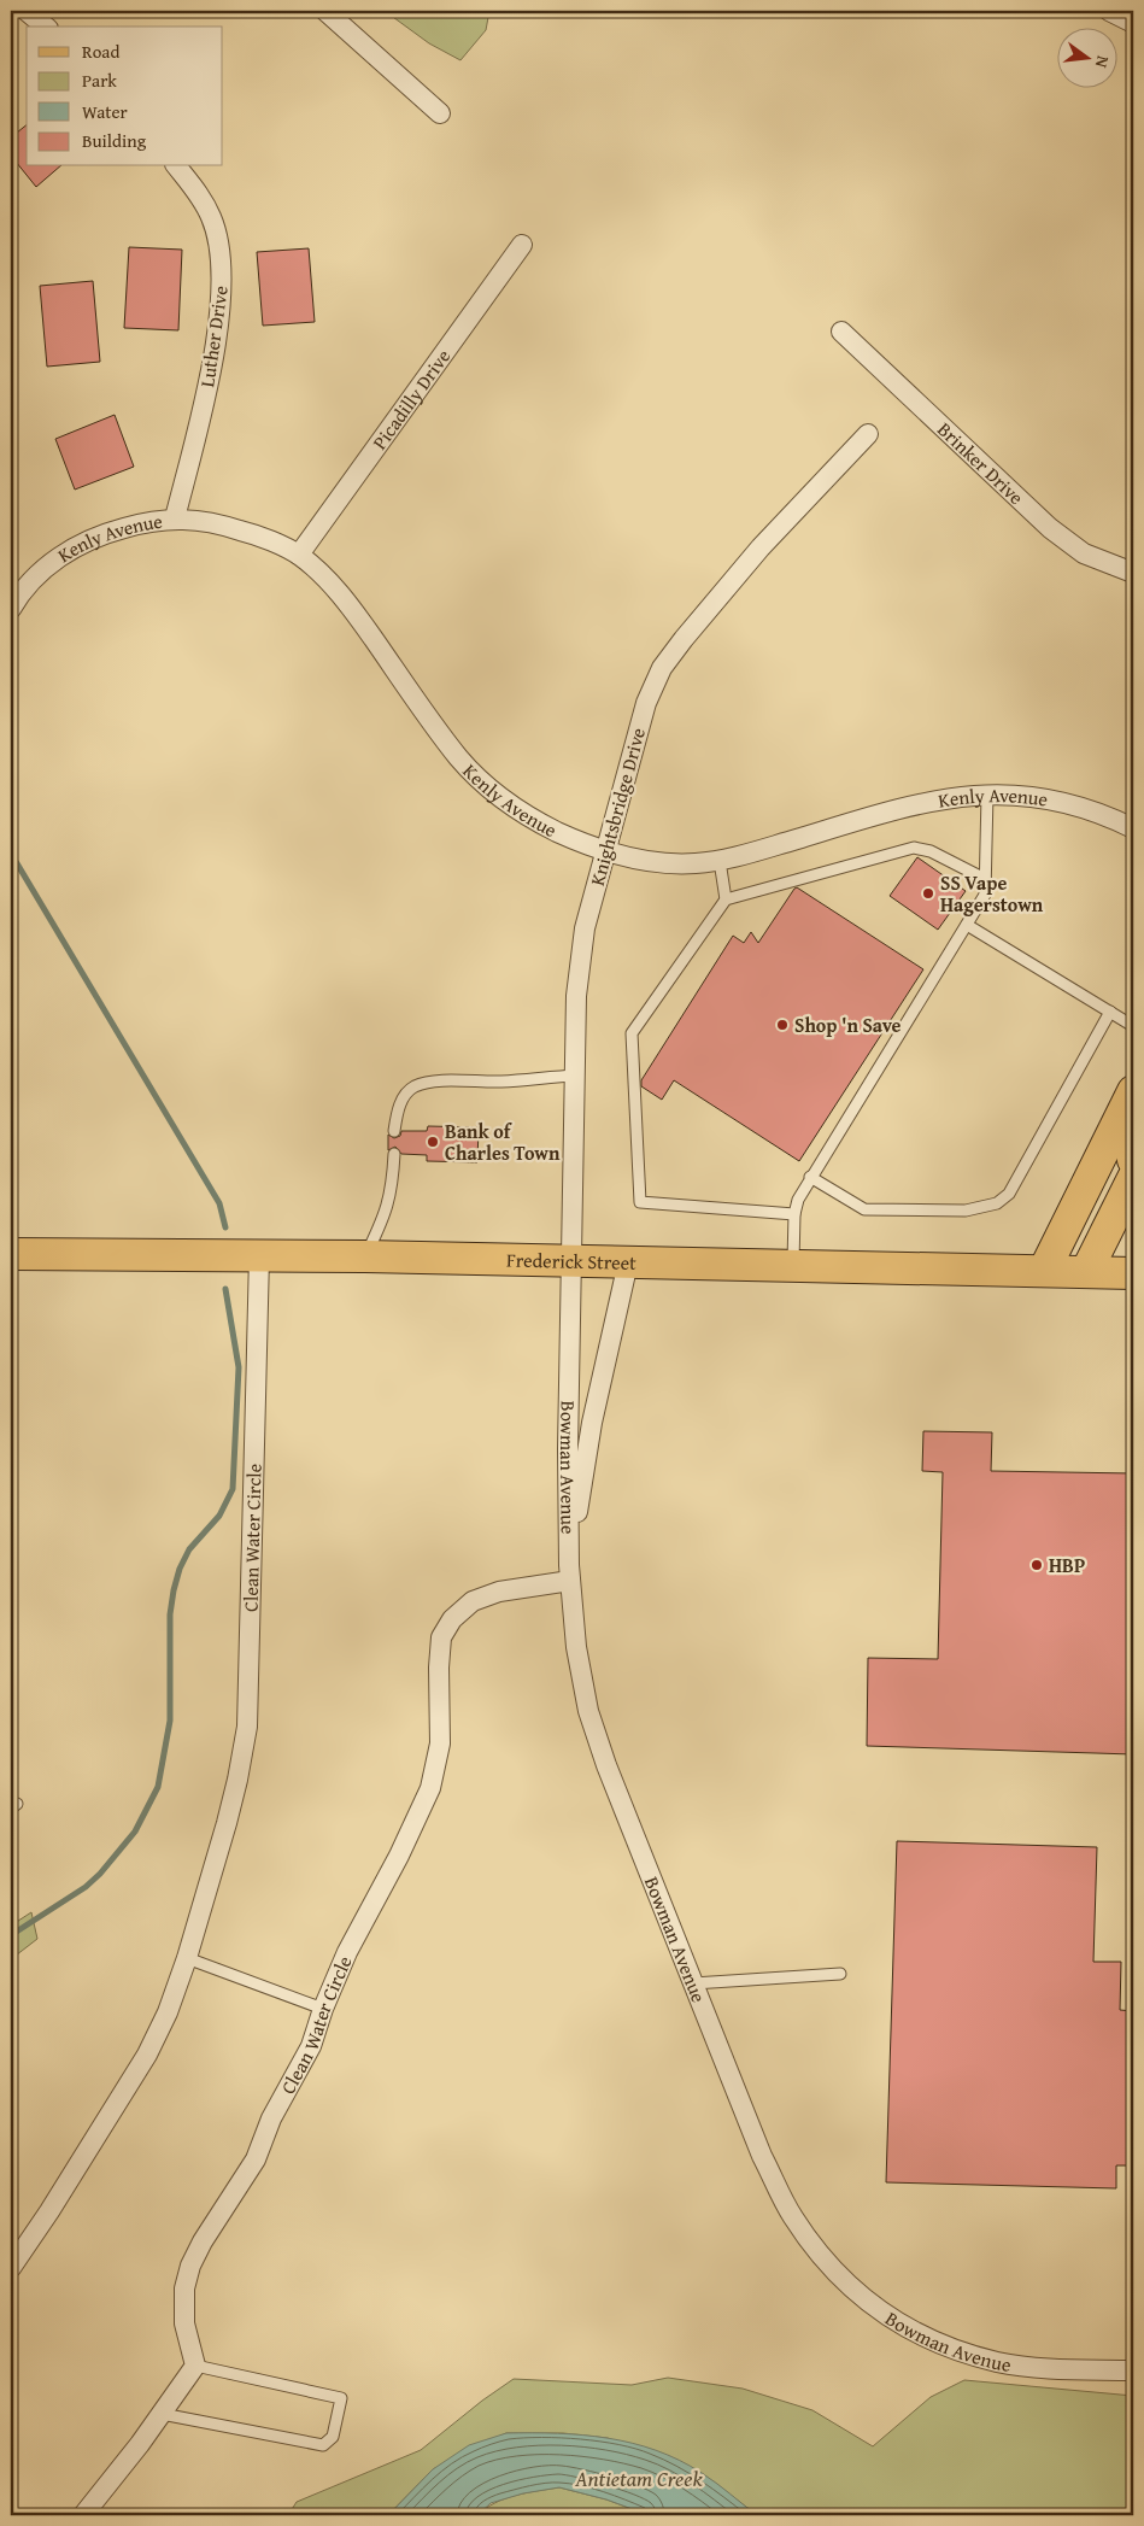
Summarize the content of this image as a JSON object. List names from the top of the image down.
{
  "streets": {
    "main road": ["Frederick Street"],
    "street": [
      "Luther Drive",
      "Picadilly Drive",
      "Brinker Drive",
      "Kenly Avenue",
      "Knightsbridge Drive",
      "Bowman Avenue",
      "Clean Water Circle"
    ]
  },
  "crossings": [
    ["Luther Drive", "Kenly Avenue"],
    ["Picadilly Drive", "Kenly Avenue"],
    ["Kenly Avenue", "Knightsbridge Drive"],
    ["Knightsbridge Drive", "Frederick Street"],
    ["Knightsbridge Drive", "Bowman Avenue"],
    ["Frederick Street", "Bowman Avenue"],
    ["Frederick Street", "Clean Water Circle"],
    ["Bowman Avenue", "Clean Water Circle"]
  ],
  "water": ["Antietam Creek"],
  "places": [
    "SS Vape Hagerstown",
    "Shop 'n Save",
    "Bank of Charles Town",
    "HBP"
  ],
  "legend": [
    "Road",
    "Park",
    "Water",
    "Building"
  ],
  "north": "right"
}
